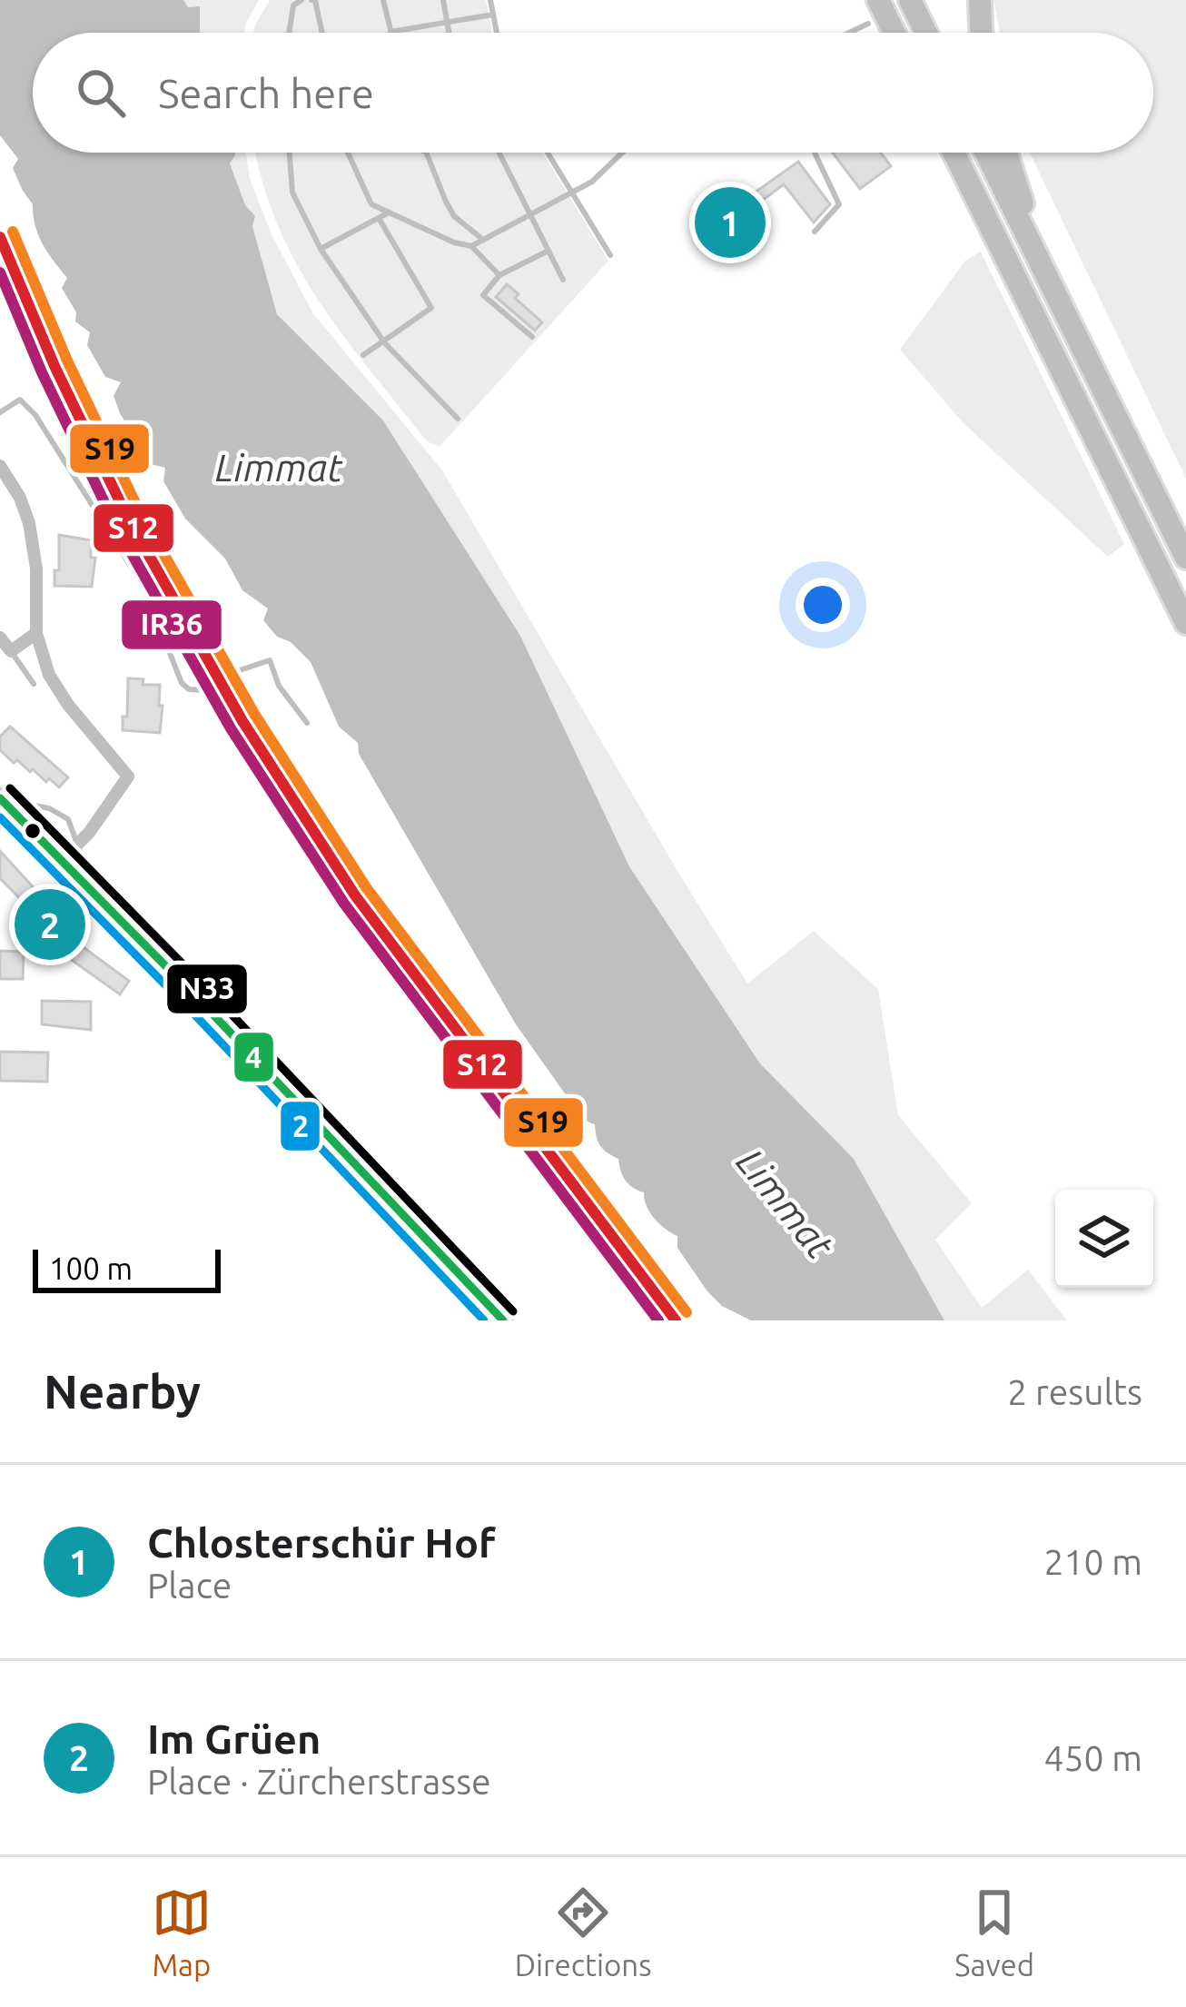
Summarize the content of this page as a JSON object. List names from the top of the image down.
{
  "water": ["Limmat"],
  "lines": [
    "transit line S19",
    "transit line S12",
    "transit line IR36",
    "transit line N33",
    "transit line 4",
    "transit line 2"
  ],
  "scale_bar": "100 m",
  "page": {
    "search": "Search here",
    "pins": ["1", "2"],
    "scale": "100 m",
    "heading": ["Nearby", "2 results"],
    "list": [
      {
        "mark": "1",
        "name": "Chlosterschür Hof",
        "note": "Place",
        "value": "210 m"
      },
      {
        "mark": "2",
        "name": "Im Grüen",
        "note": "Place · Zürcherstrasse",
        "value": "450 m"
      }
    ],
    "nav": ["Map", "Directions", "Saved"]
  }
}
